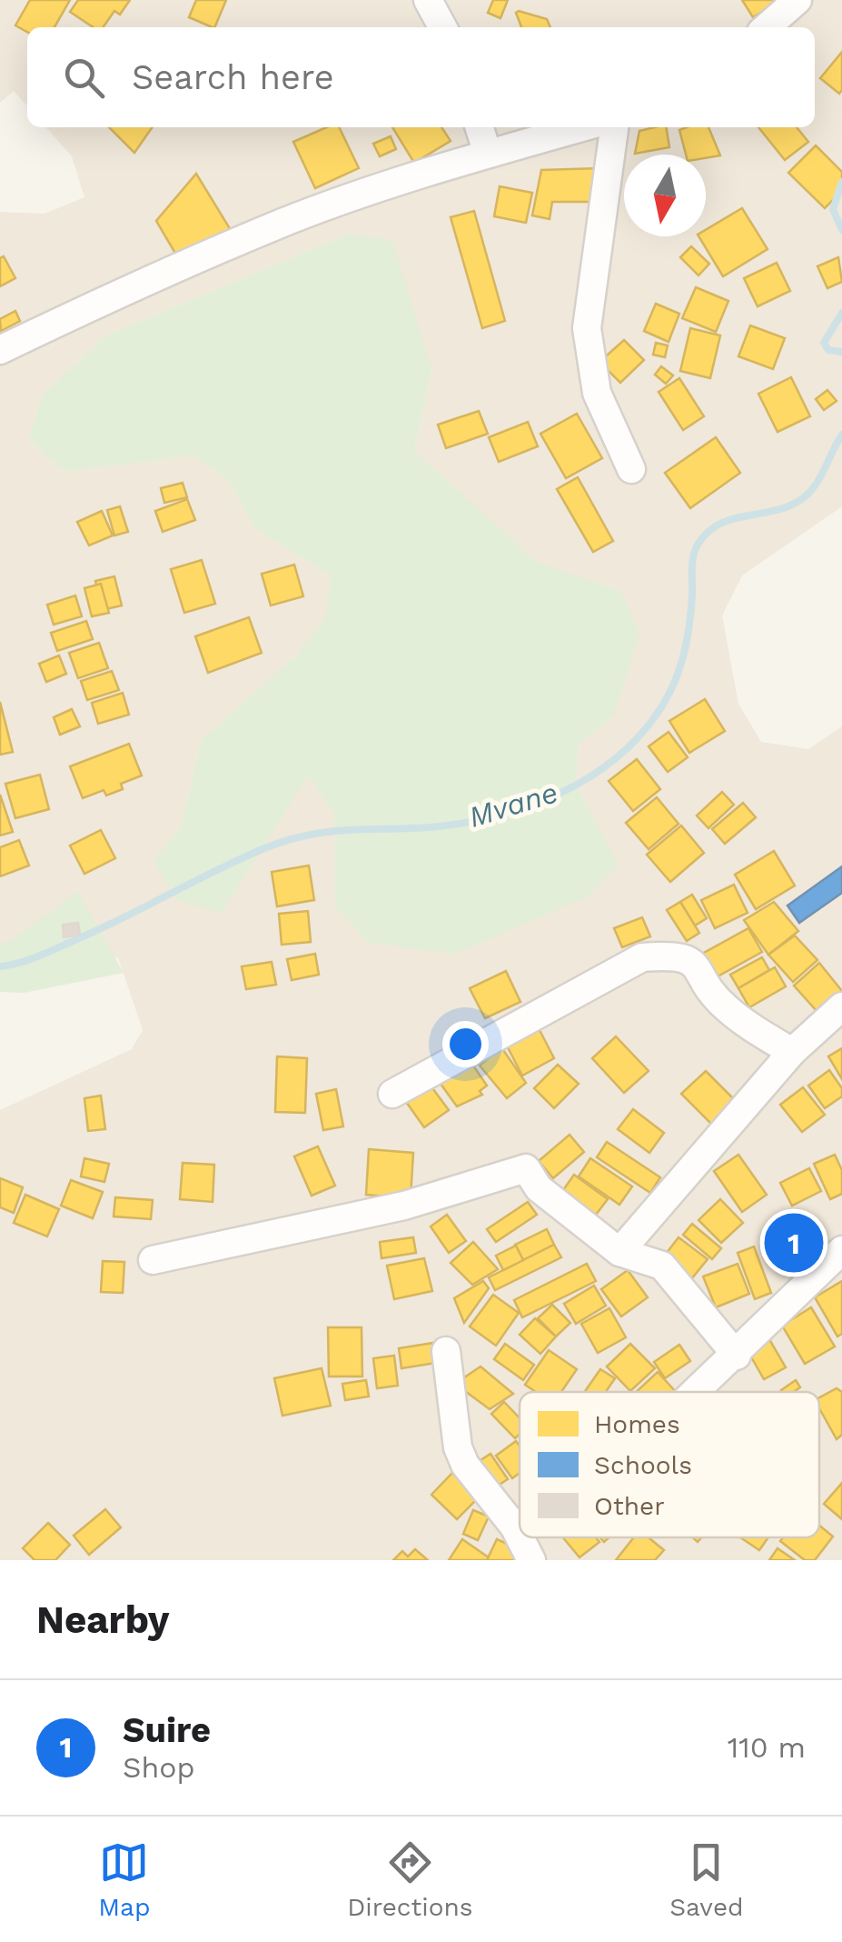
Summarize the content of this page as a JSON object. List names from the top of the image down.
{
  "water": ["Mvane"],
  "legend": ["Homes", "Schools", "Other"],
  "north": "bottom",
  "page": {
    "search": "Search here",
    "pins": "1",
    "heading": "Nearby",
    "list": [
      {
        "mark": "1",
        "name": "Suire",
        "note": "Shop",
        "value": "110 m"
      }
    ],
    "nav": ["Map", "Directions", "Saved"]
  }
}
